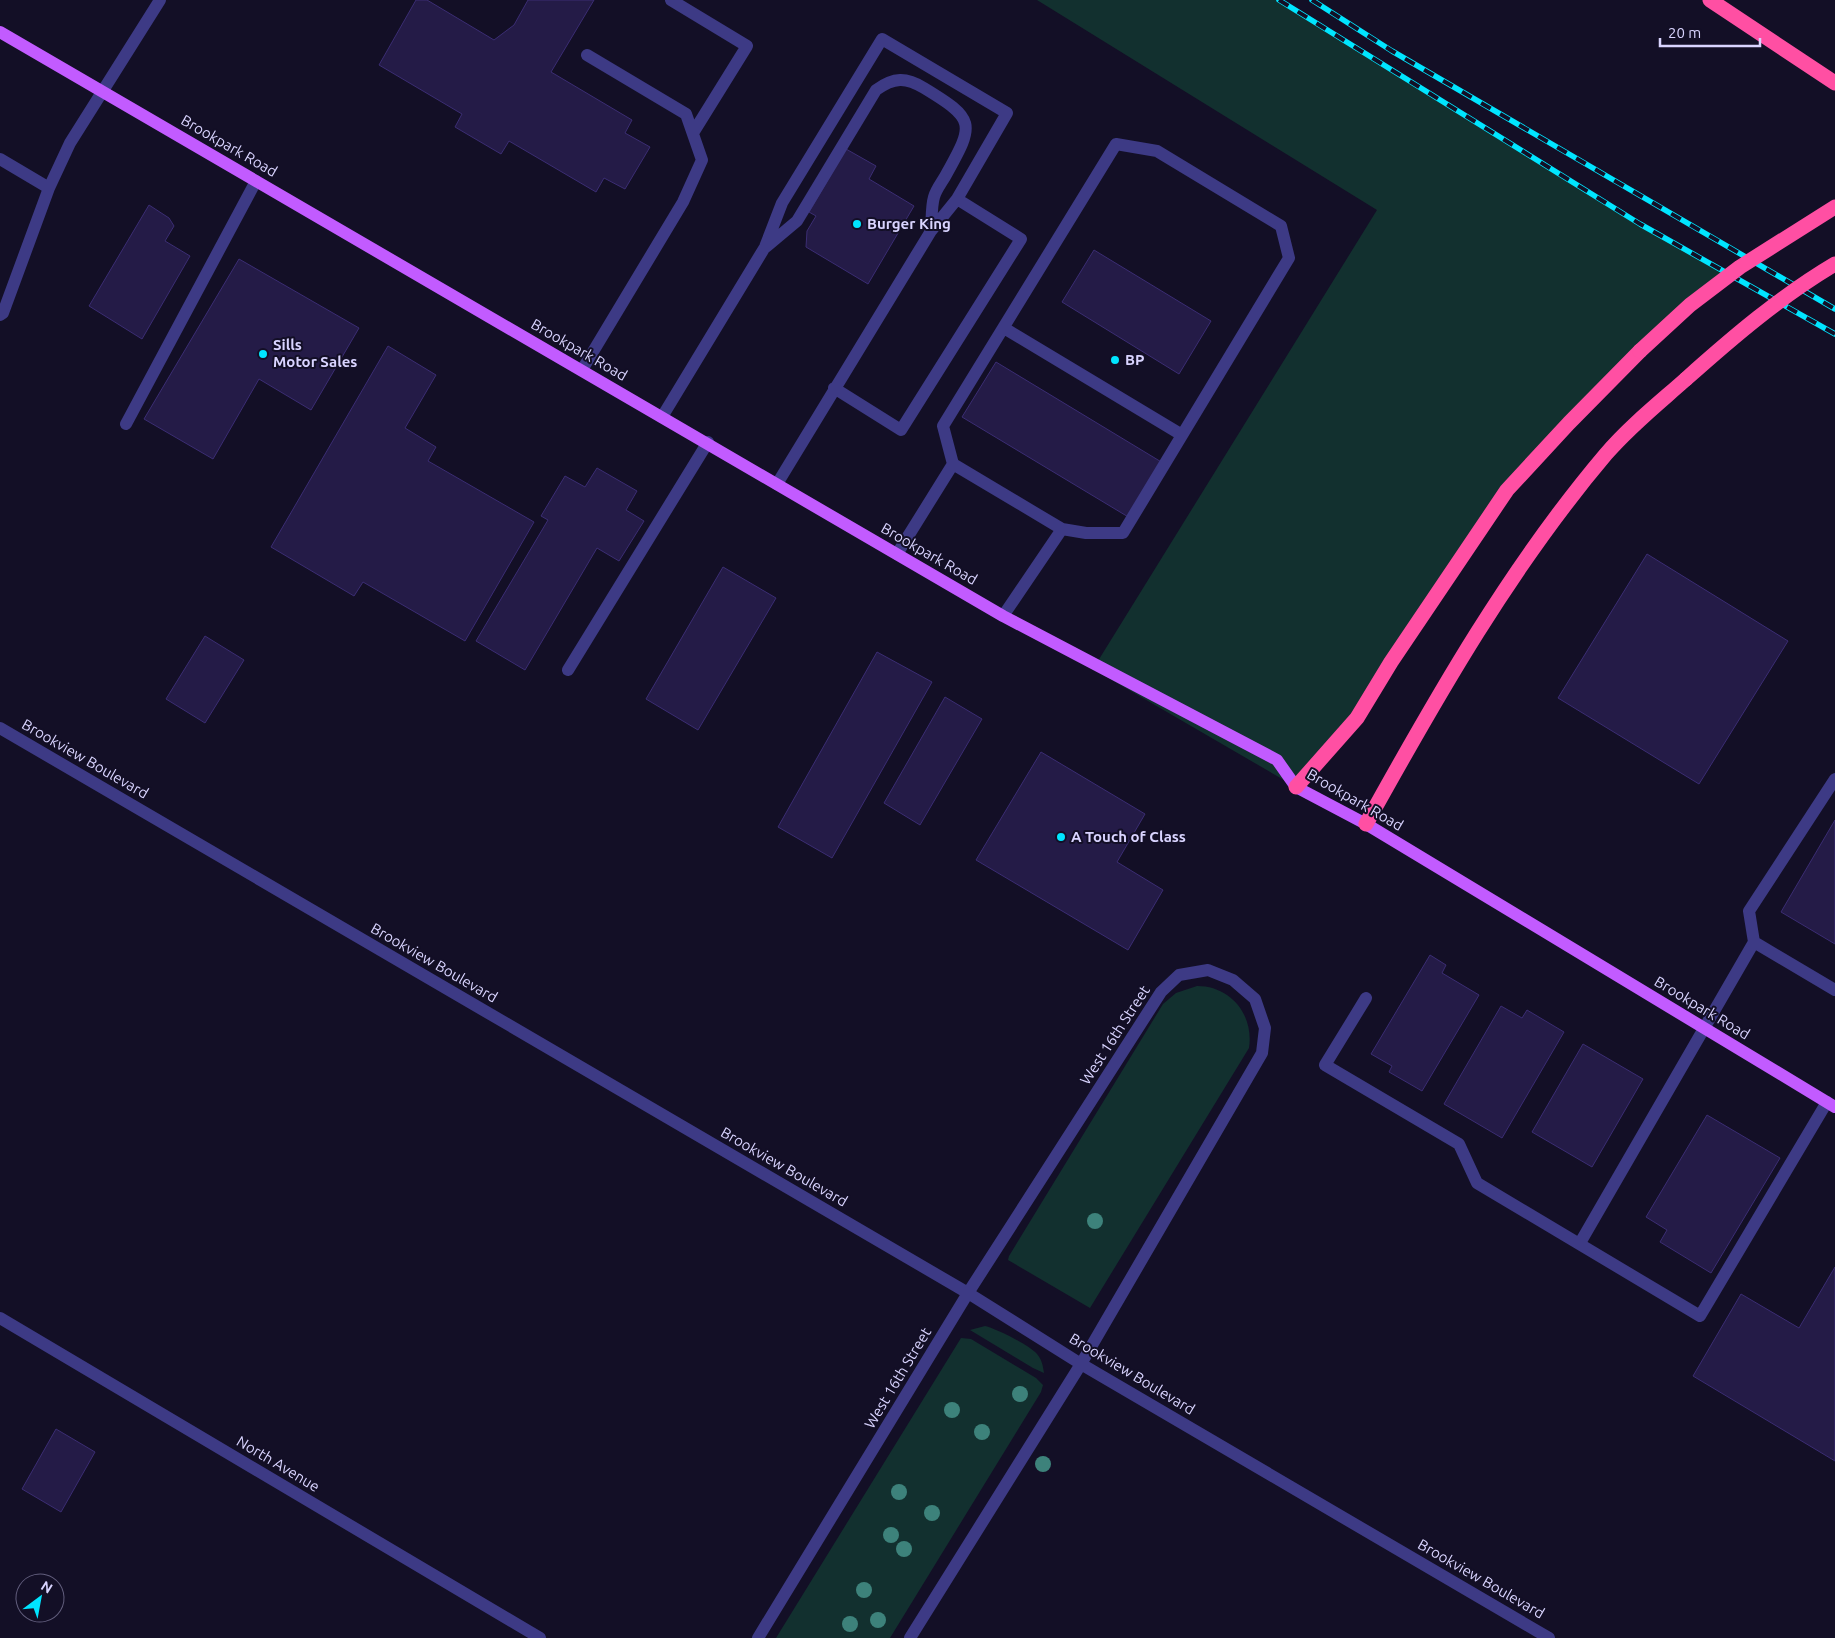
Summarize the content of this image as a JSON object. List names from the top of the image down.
{
  "streets": {
    "main road": ["Brookpark Road"],
    "street": ["Brookview Boulevard", "West 16th Street", "North Avenue"]
  },
  "crossings": [
    ["Brookview Boulevard", "West 16th Street"]
  ],
  "places": [
    "Burger King",
    "Sills Motor Sales",
    "BP",
    "A Touch of Class"
  ],
  "scale_bar": "20 m",
  "north": "top right"
}
